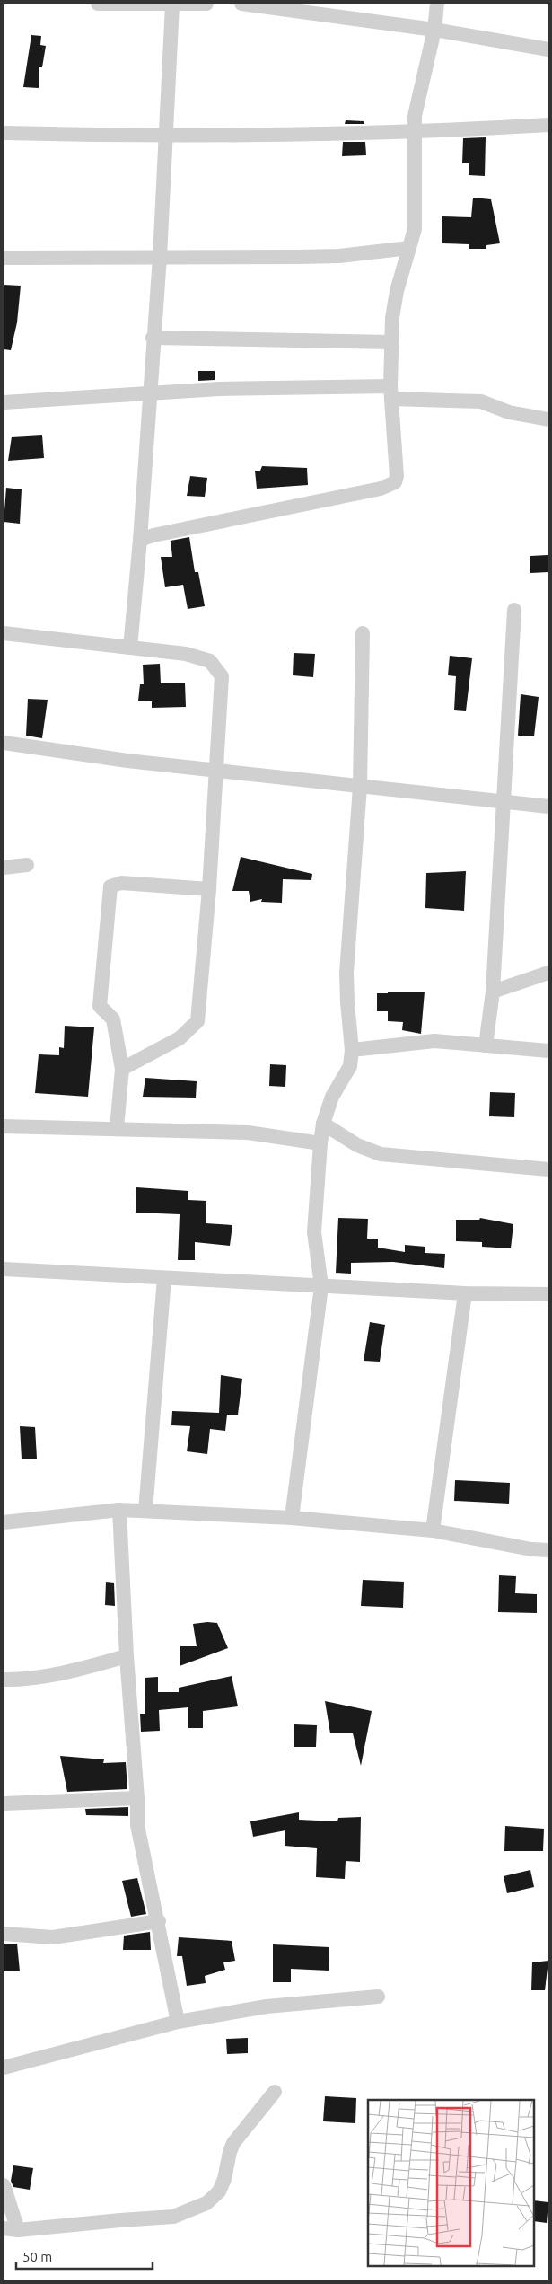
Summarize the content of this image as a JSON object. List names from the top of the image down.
{
  "scale_bar": "50 m"
}
